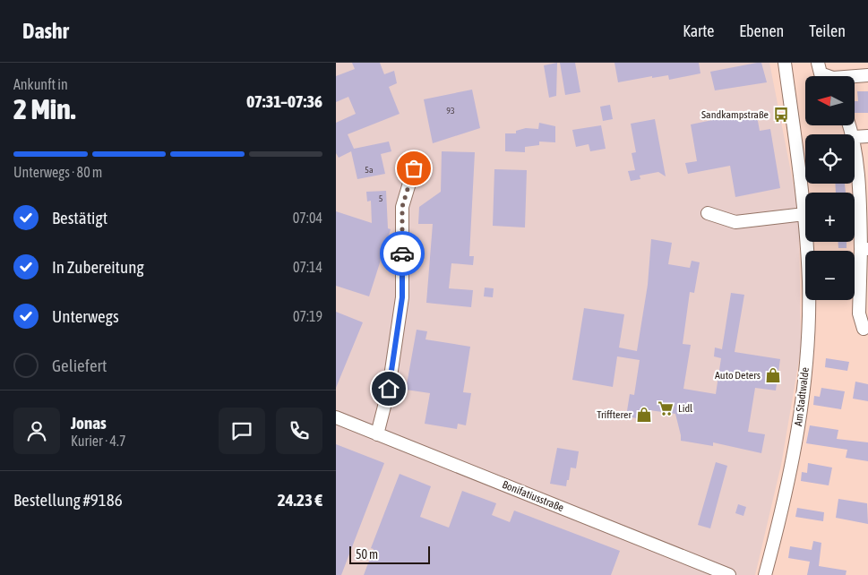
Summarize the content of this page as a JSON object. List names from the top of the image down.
{
  "streets": {
    "street": ["Am Stadtwalde", "Bonifatiusstraße"]
  },
  "places": {
    "bus stop": ["Sandkampstraße"],
    "shop": ["Auto Deters", "Triffterer"],
    "supermarket": ["Lidl"]
  },
  "house_numbers": ["93", "5a", "5"],
  "scale_bar": "50 m",
  "north": "left",
  "page": {
    "header": "Dashr",
    "nav": ["Karte", "Ebenen", "Teilen"],
    "heading": ["2 Min.", "Ankunft in", "07:31–07:36"],
    "panel": [
      "Jonas",
      "Kurier · 4.7",
      "Bestellung #9186",
      "24.23 €"
    ],
    "map_buttons": ["+", "−"],
    "bar": "Unterwegs · 80 m",
    "list": [
      ["Bestätigt", "07:04"],
      ["In Zubereitung", "07:14"],
      ["Unterwegs", "07:19"],
      "Geliefert"
    ],
    "scale": "50 m"
  }
}
